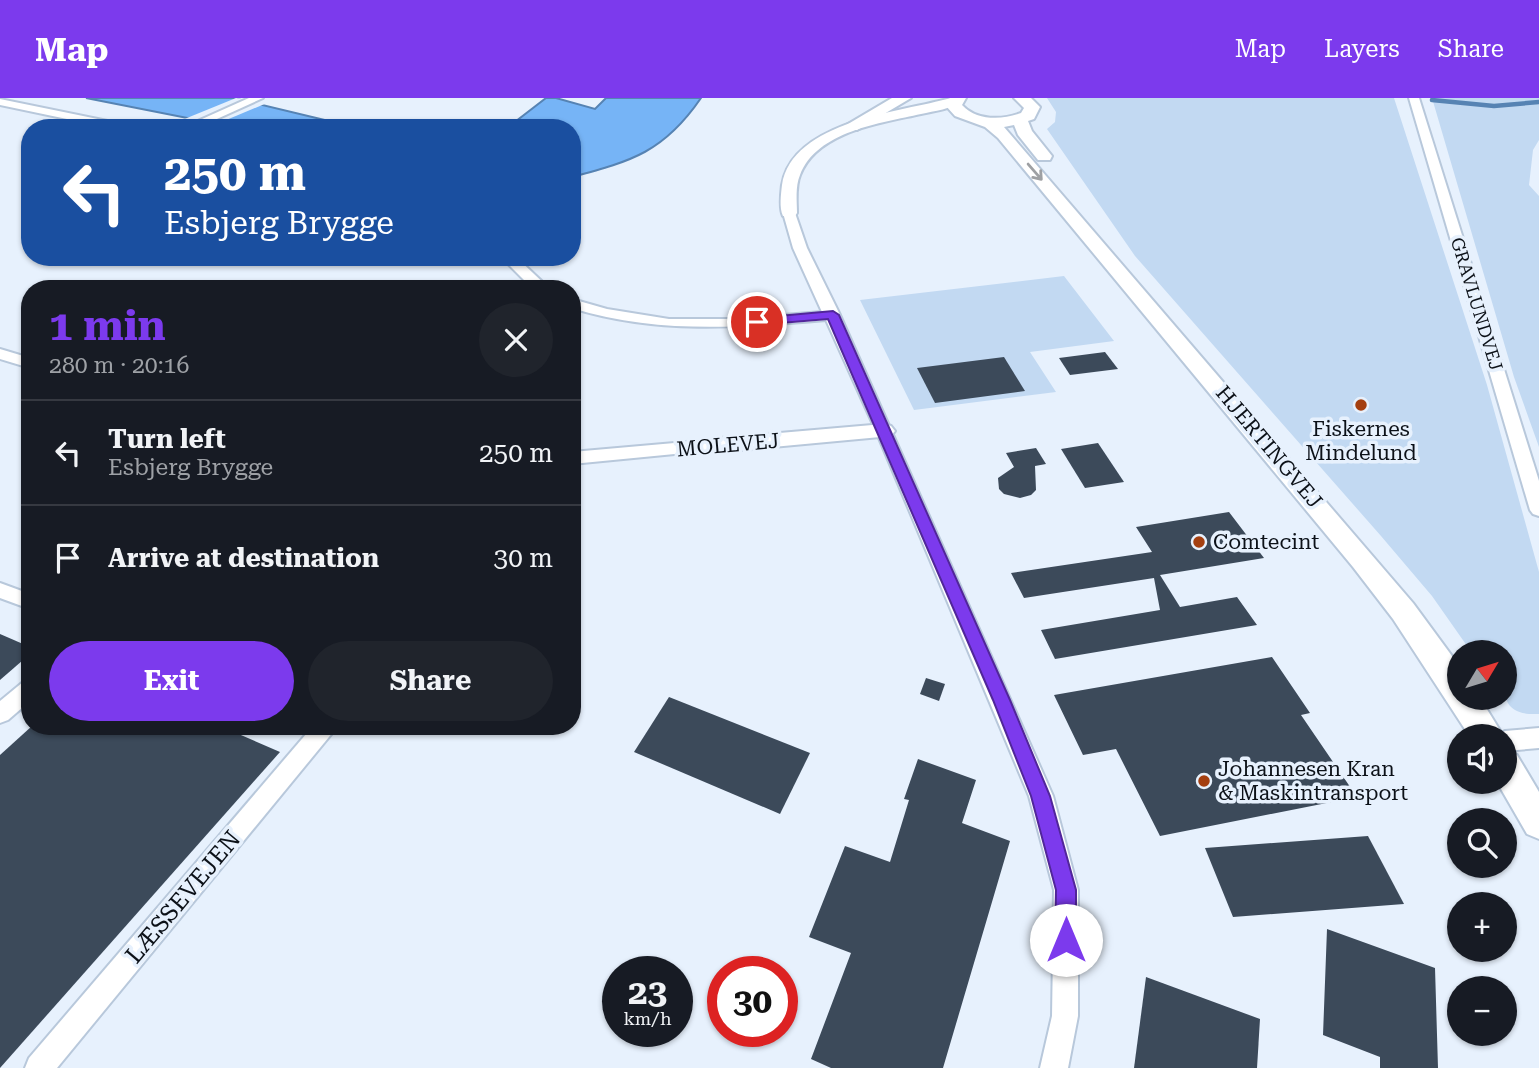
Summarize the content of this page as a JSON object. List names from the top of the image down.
{
  "streets": {
    "main road": ["HJERTINGVEJ"],
    "street": ["GRAVLUNDVEJ", "MOLEVEJ", "LÆSSEVEJEN"]
  },
  "places": ["Fiskernes Mindelund", "Comtecint", "Johannesen Kran & Maskintransport"],
  "north": "top right",
  "page": {
    "header": "Map",
    "nav": ["Map", "Layers", "Share"],
    "turn": ["250 m", "Esbjerg Brygge"],
    "heading": ["1 min", "280 m · 20:16"],
    "list": [
      {
        "name": "Turn left",
        "note": "Esbjerg Brygge",
        "value": "250 m"
      },
      {
        "name": "Arrive at destination",
        "value": "30 m"
      }
    ],
    "buttons": ["Exit", "Share"],
    "map_buttons": ["+", "−"],
    "speed": "23 km/h",
    "limit": "30"
  }
}
